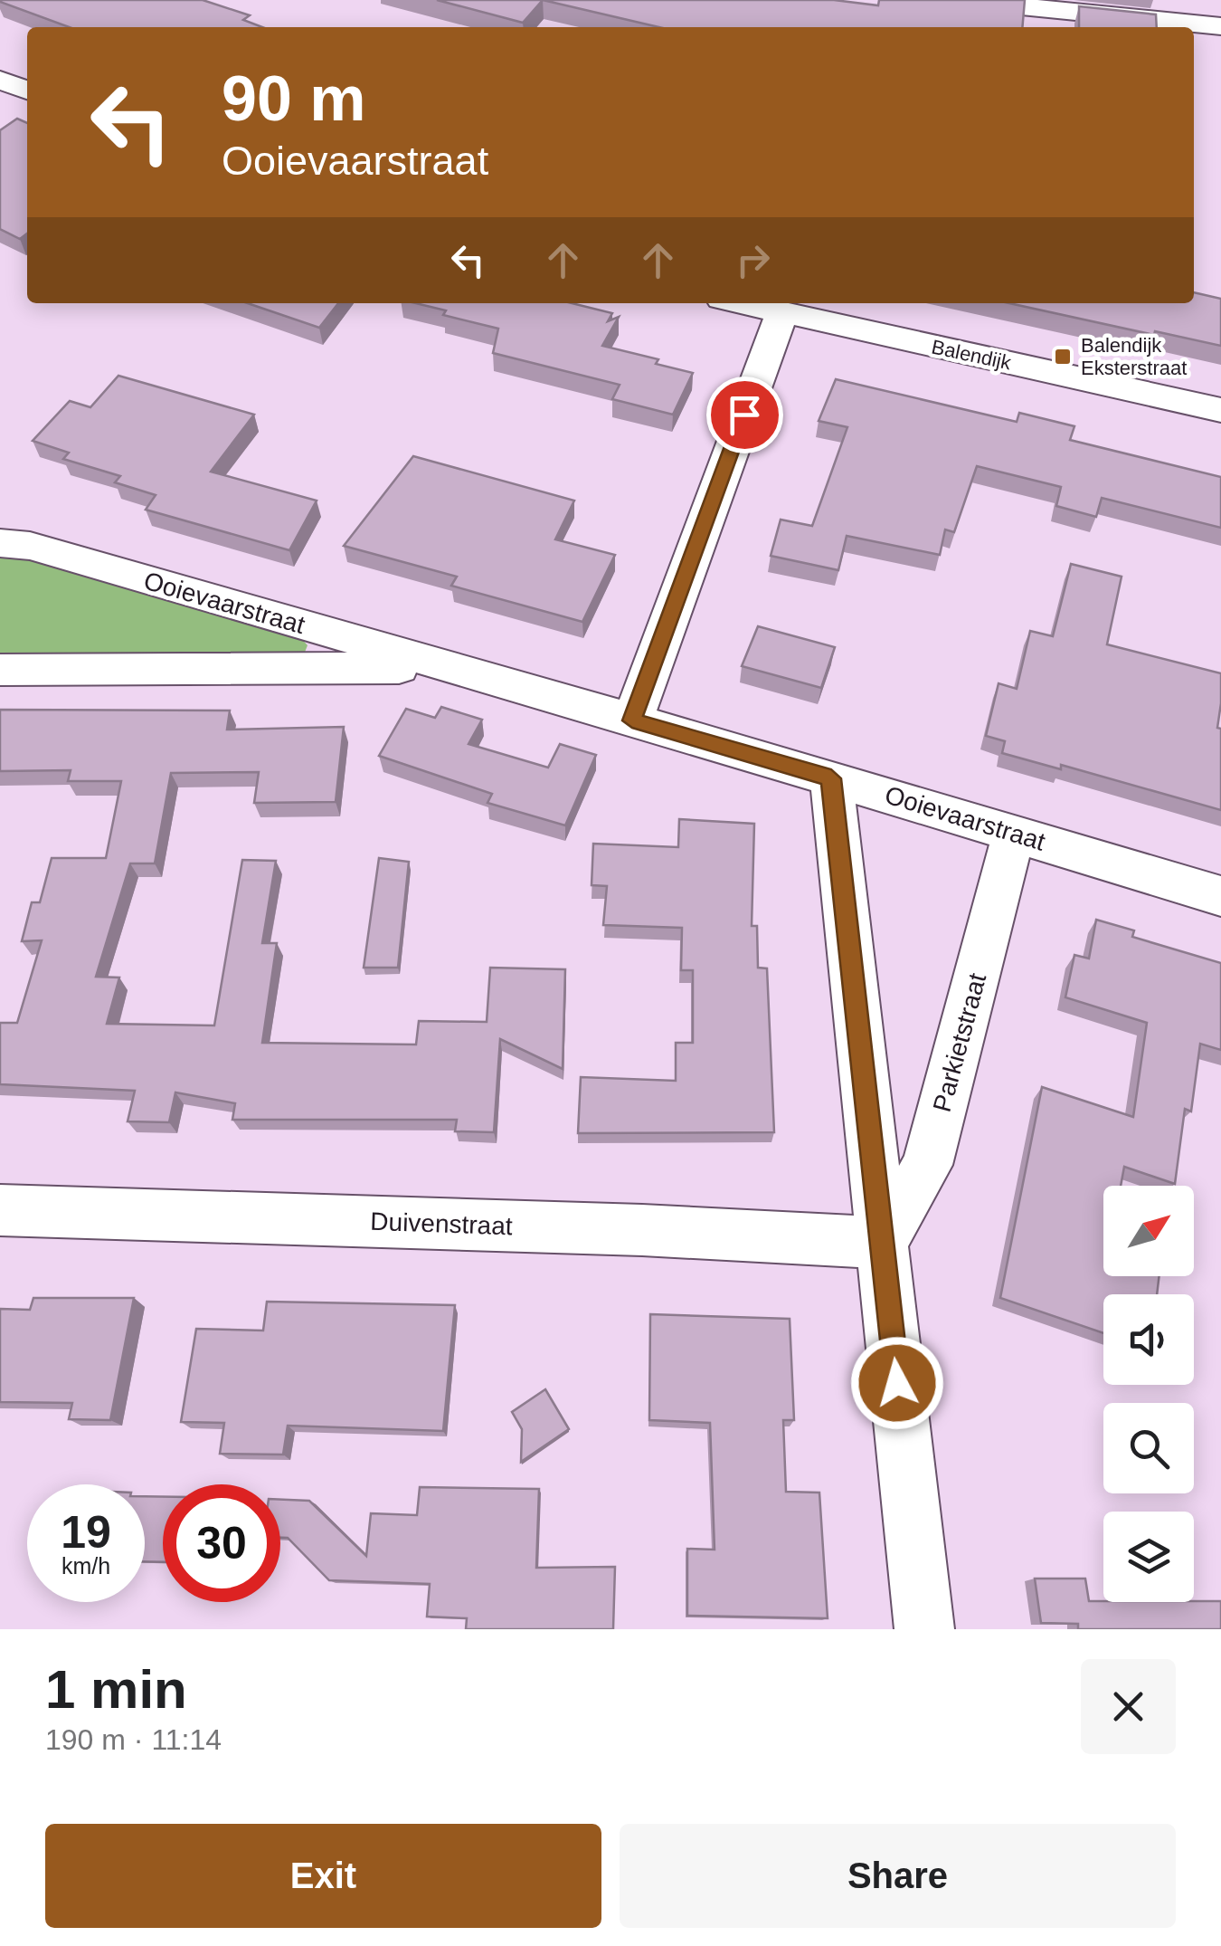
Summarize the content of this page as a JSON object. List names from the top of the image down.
{
  "streets": {
    "street": [
      "Balendijk",
      "Ooievaarstraat",
      "Parkietstraat",
      "Duivenstraat"
    ]
  },
  "crossings": [
    ["Ooievaarstraat", "Parkietstraat"],
    ["Parkietstraat", "Duivenstraat"]
  ],
  "places": {
    "transit": ["Balendijk Eksterstraat"]
  },
  "north": "top right",
  "page": {
    "turn": ["90 m", "Ooievaarstraat"],
    "speed": "19 km/h",
    "limit": "30",
    "heading": ["1 min", "190 m · 11:14"],
    "buttons": ["Exit", "Share"]
  }
}
